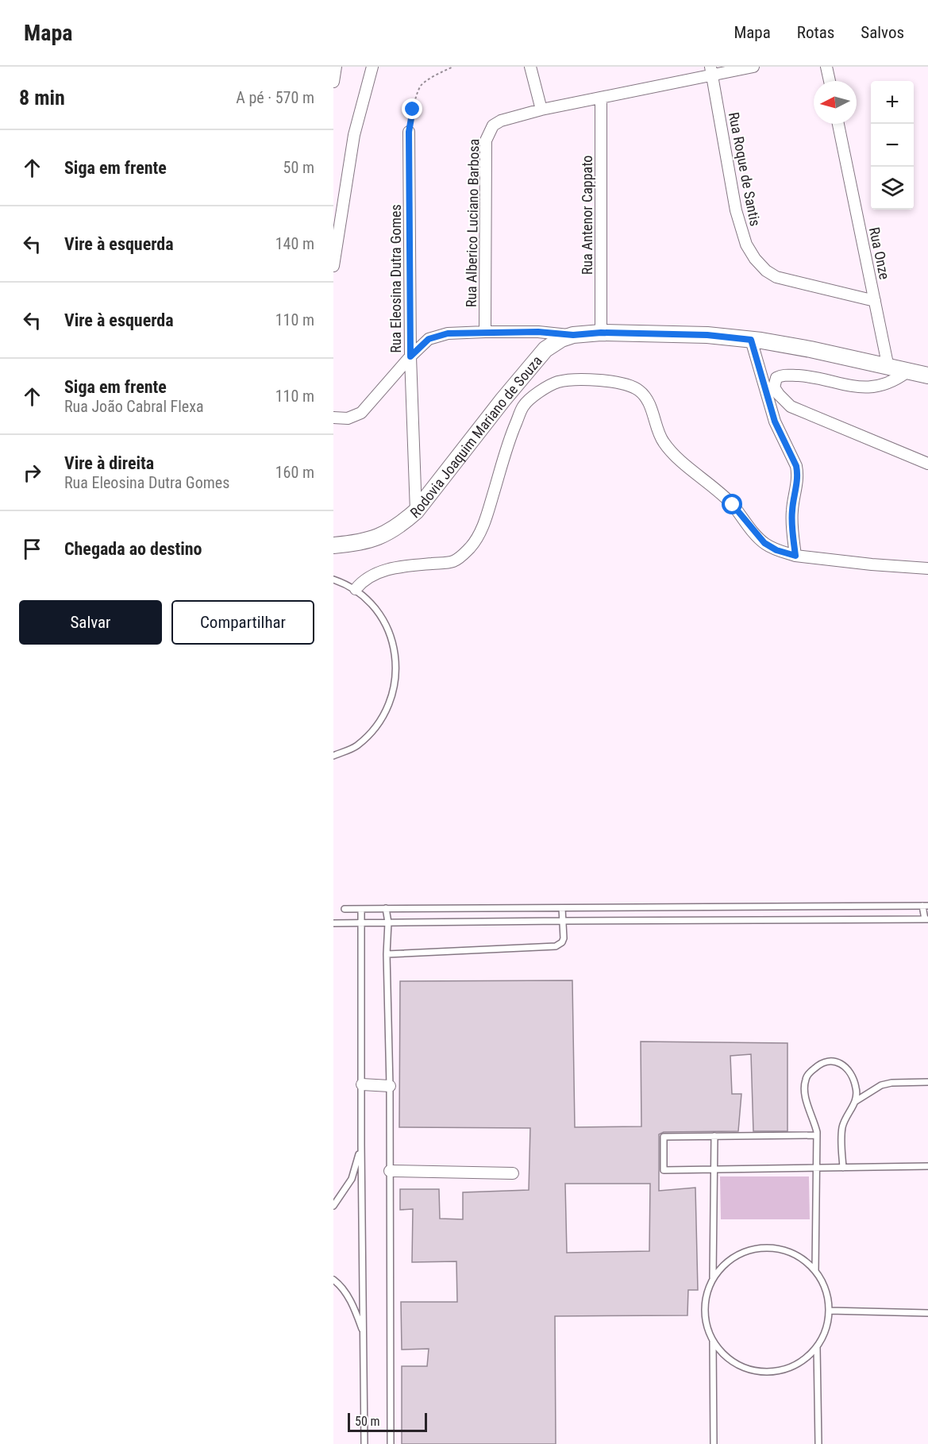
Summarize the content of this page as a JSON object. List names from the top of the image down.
{
  "streets": {
    "main road": ["Rodovia Joaquim Mariano de Souza"],
    "street": [
      "Rua Roque de Santis",
      "Rua Antenor Cappato",
      "Rua Alberico Luciano Barbosa",
      "Rua Onze",
      "Rua Eleosina Dutra Gomes"
    ]
  },
  "crossings": [
    ["Rua Roque de Santis", "Rua Alberico Luciano Barbosa"],
    ["Rua Roque de Santis", "Rua Onze"],
    ["Rua Antenor Cappato", "Rua Alberico Luciano Barbosa"],
    ["Rua Antenor Cappato", "Rodovia Joaquim Mariano de Souza"],
    ["Rua Onze", "Rodovia Joaquim Mariano de Souza"],
    ["Rua Eleosina Dutra Gomes", "Rodovia Joaquim Mariano de Souza"]
  ],
  "scale_bar": "50 m",
  "north": "left",
  "page": {
    "header": "Mapa",
    "nav": ["Mapa", "Rotas", "Salvos"],
    "heading": ["8 min", "A pé · 570 m"],
    "map_buttons": ["+", "−"],
    "list": [
      ["Siga em frente", "50 m"],
      ["Vire à esquerda", "140 m"],
      ["Vire à esquerda", "110 m"],
      ["Siga em frente", "Rua João Cabral Flexa", "110 m"],
      ["Vire à direita", "Rua Eleosina Dutra Gomes", "160 m"],
      "Chegada ao destino"
    ],
    "buttons": ["Salvar", "Compartilhar"],
    "scale": "50 m"
  }
}
